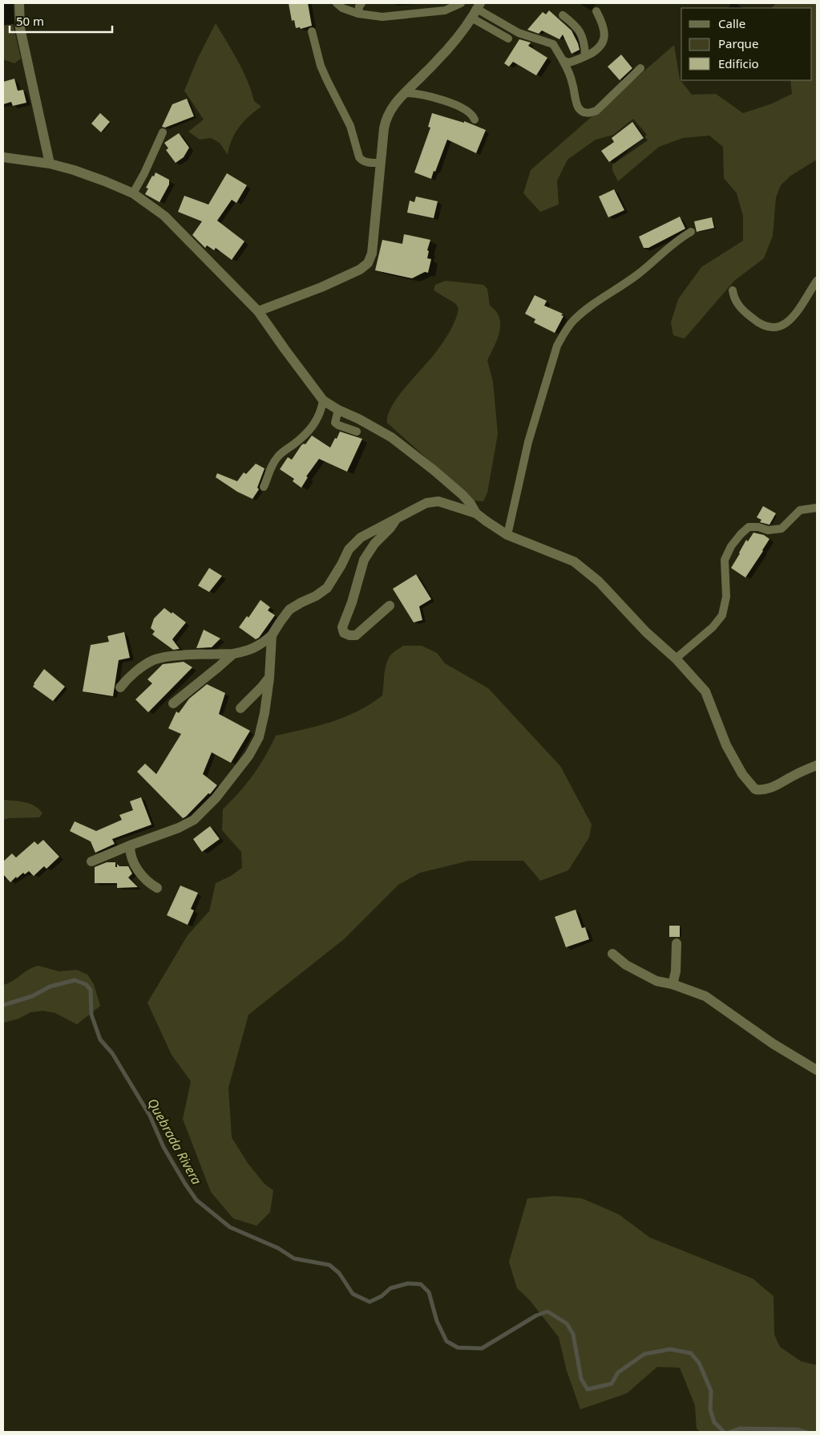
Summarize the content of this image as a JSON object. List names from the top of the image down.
{
  "water": ["Quebrada Rivera"],
  "legend": ["Calle", "Parque", "Edificio"],
  "scale_bar": "50 m"
}
